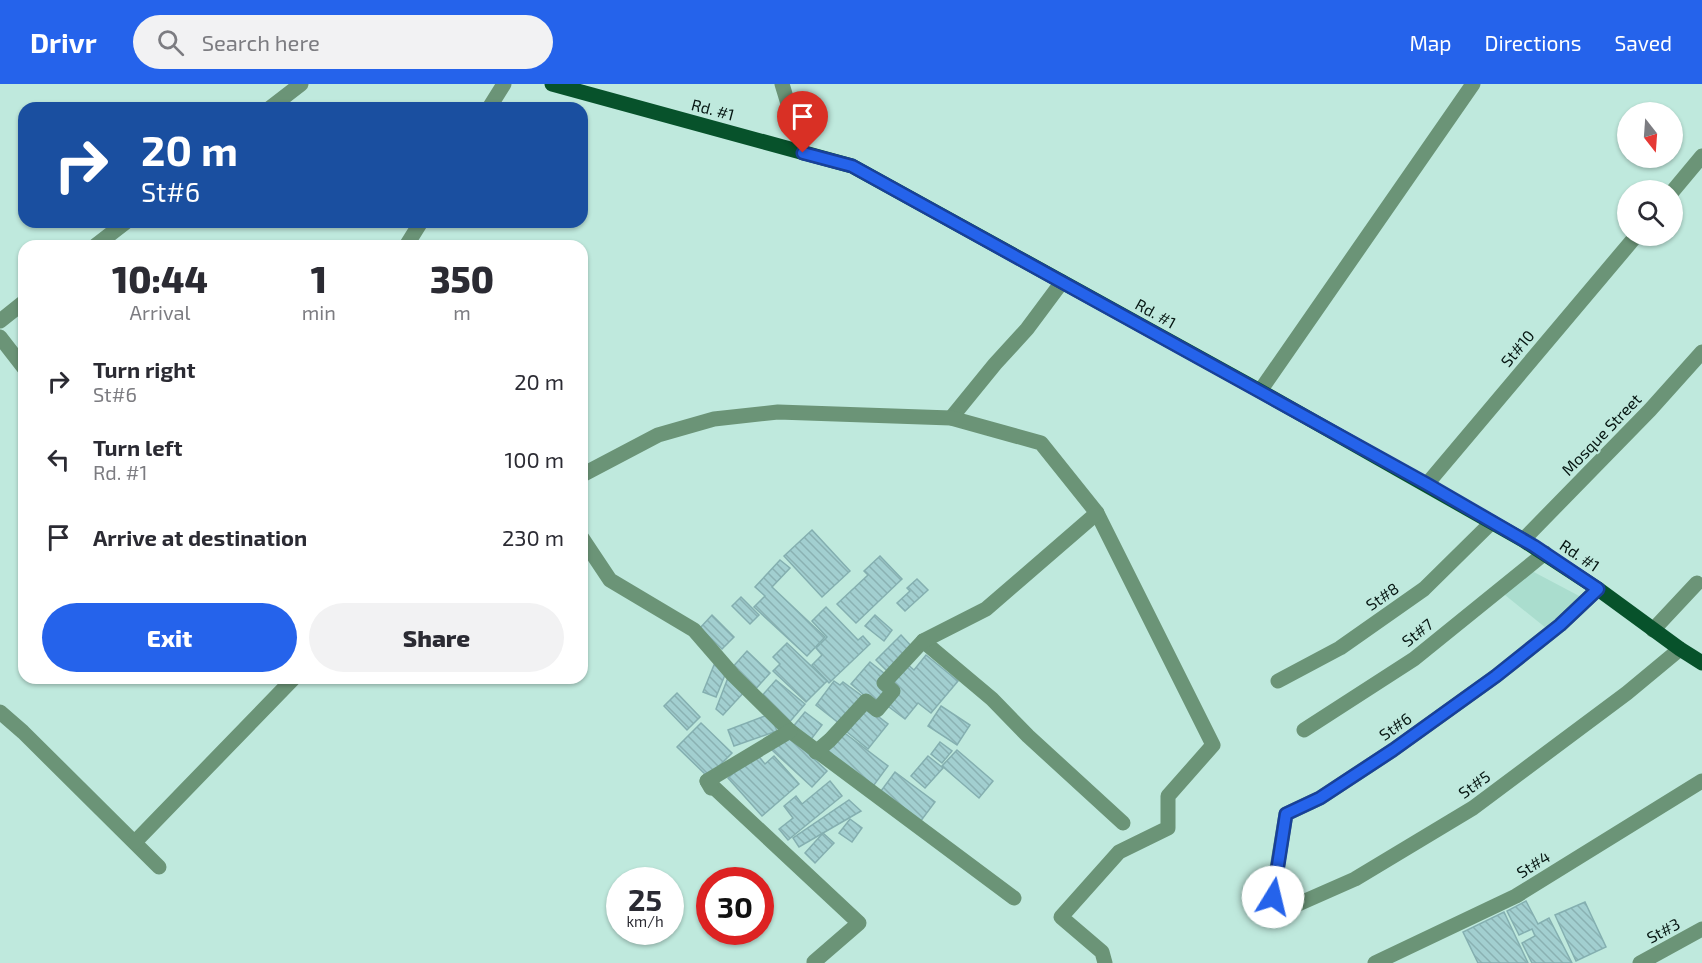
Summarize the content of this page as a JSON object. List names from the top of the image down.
{
  "streets": {
    "main road": ["Rd. #1"],
    "street": [
      "St#10",
      "Mosque Street",
      "St#8",
      "St#7",
      "St#6",
      "St#5",
      "St#4",
      "St#3"
    ]
  },
  "crossings": [
    ["Rd. #1", "St#10"],
    ["Rd. #1", "Mosque Street"],
    ["Rd. #1", "St#8"],
    ["Rd. #1", "St#7"],
    ["Rd. #1", "St#6"],
    ["Rd. #1", "St#5"],
    ["St#6", "St#5"]
  ],
  "north": "bottom",
  "page": {
    "header": "Drivr",
    "search": "Search here",
    "nav": ["Map", "Directions", "Saved"],
    "turn": ["20 m", "St#6"],
    "eta": [
      "10:44",
      "Arrival",
      "1",
      "min",
      "350",
      "m"
    ],
    "list": [
      {
        "name": "Turn right",
        "note": "St#6",
        "value": "20 m"
      },
      {
        "name": "Turn left",
        "note": "Rd. #1",
        "value": "100 m"
      },
      {
        "name": "Arrive at destination",
        "value": "230 m"
      }
    ],
    "buttons": ["Exit", "Share"],
    "speed": "25 km/h",
    "limit": "30"
  }
}
